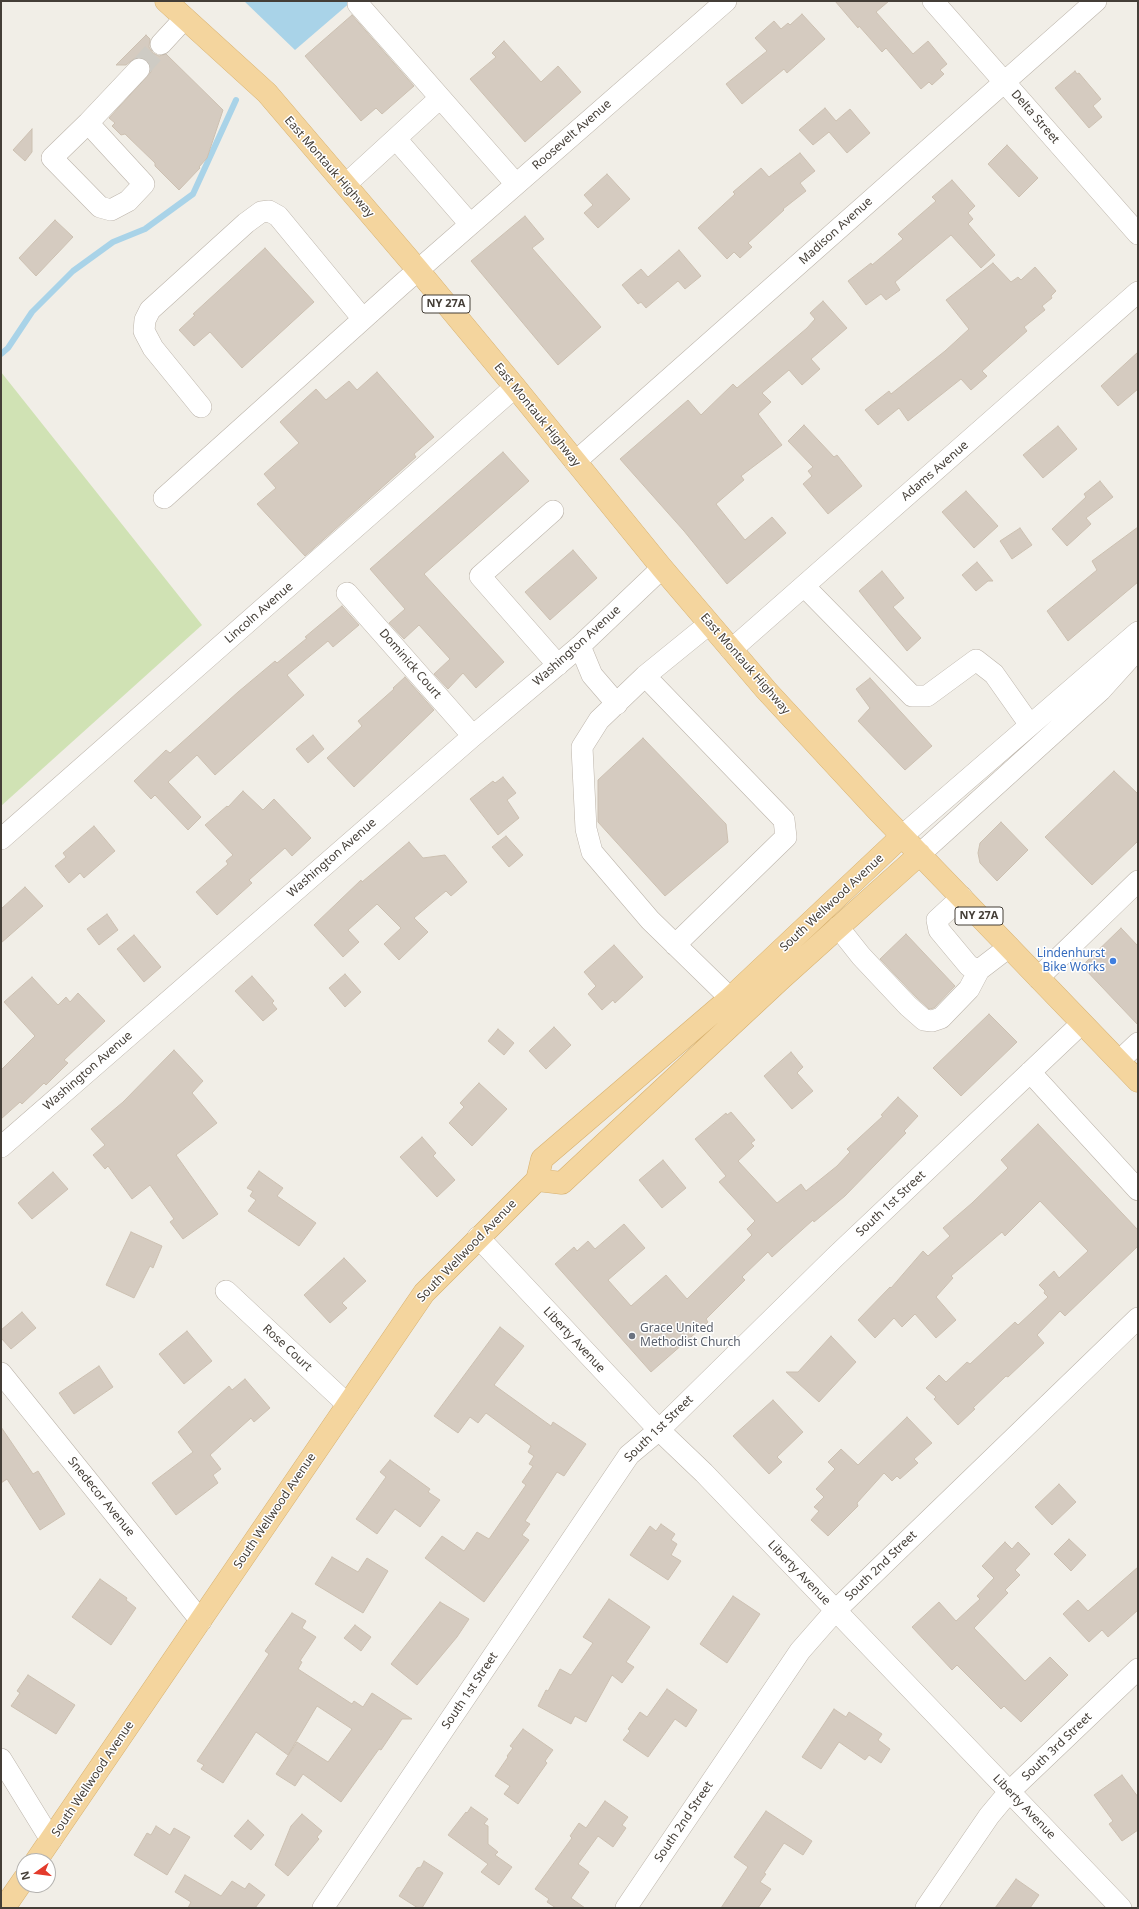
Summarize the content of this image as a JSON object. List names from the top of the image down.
{
  "streets": {
    "main road": ["East Montauk Highway", "NY 27A", "South Wellwood Avenue"],
    "street": [
      "Delta Street",
      "Roosevelt Avenue",
      "Madison Avenue",
      "Adams Avenue",
      "Lincoln Avenue",
      "Washington Avenue",
      "Dominick Court",
      "South 1st Street",
      "Liberty Avenue",
      "Rose Court",
      "Snedecor Avenue",
      "South 2nd Street",
      "South 3rd Street"
    ]
  },
  "crossings": [
    ["Delta Street", "Madison Avenue"],
    ["Roosevelt Avenue", "East Montauk Highway"],
    ["East Montauk Highway", "Madison Avenue"],
    ["East Montauk Highway", "NY 27A"],
    ["East Montauk Highway", "Adams Avenue"],
    ["East Montauk Highway", "Lincoln Avenue"],
    ["East Montauk Highway", "Washington Avenue"],
    ["East Montauk Highway", "South Wellwood Avenue"],
    ["NY 27A", "South Wellwood Avenue"],
    ["NY 27A", "South 1st Street"],
    ["Washington Avenue", "Dominick Court"],
    ["South Wellwood Avenue", "Liberty Avenue"],
    ["South Wellwood Avenue", "Rose Court"],
    ["South Wellwood Avenue", "Snedecor Avenue"],
    ["South 1st Street", "Liberty Avenue"],
    ["Liberty Avenue", "South 2nd Street"],
    ["Liberty Avenue", "South 3rd Street"]
  ],
  "places": ["Lindenhurst Bike Works", "Grace United Methodist Church"],
  "north": "left"
}
